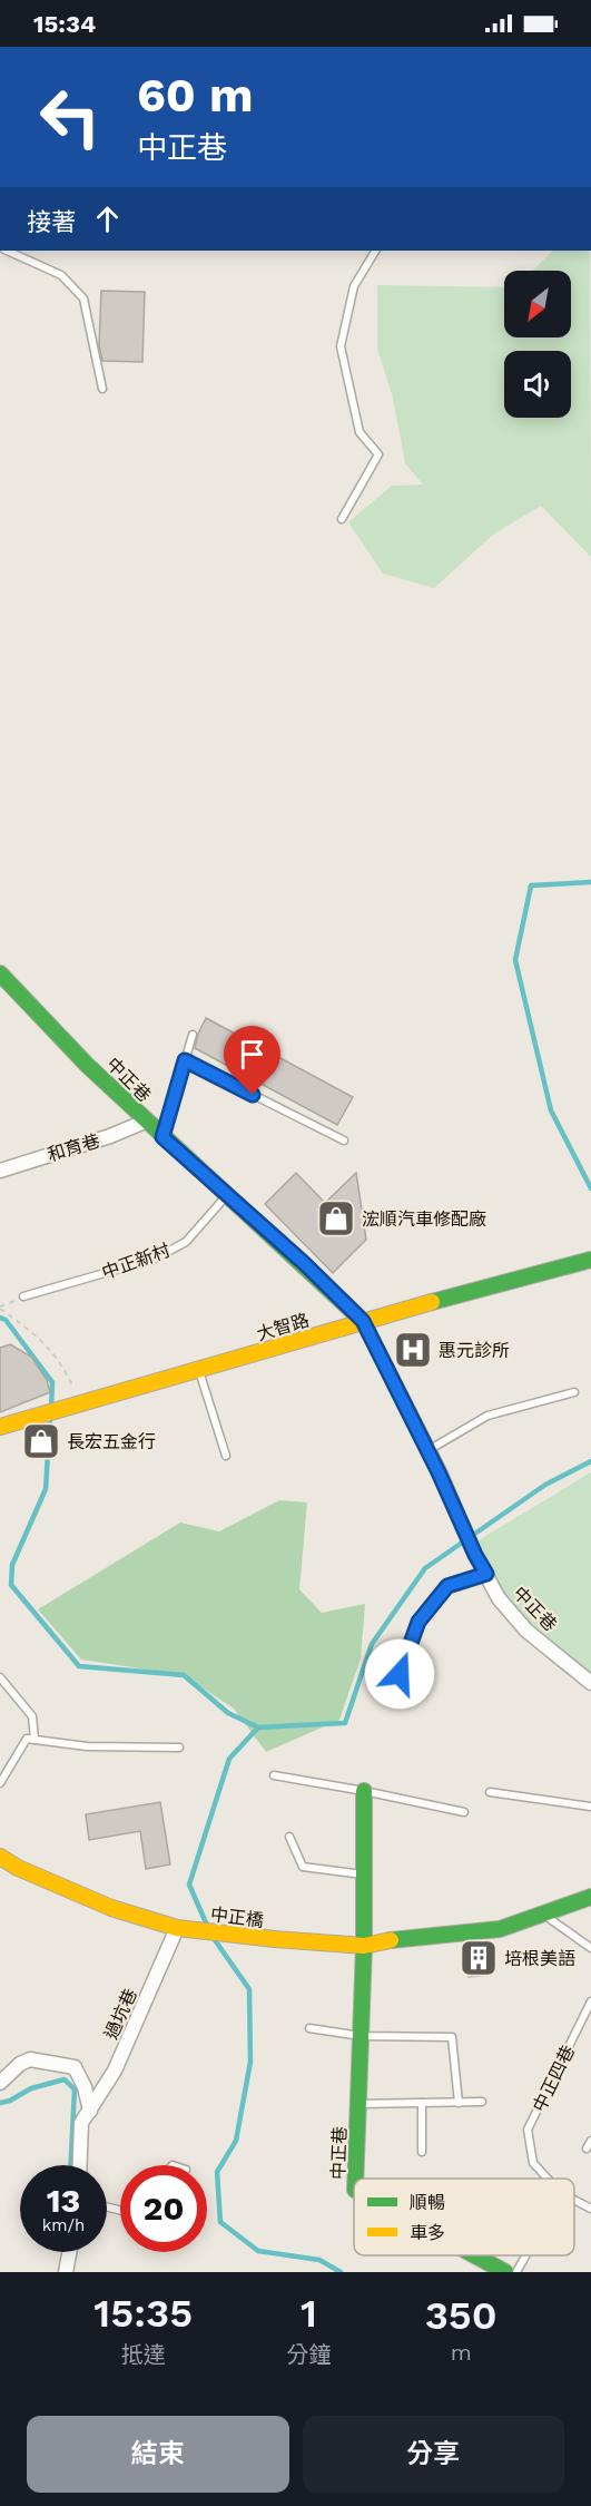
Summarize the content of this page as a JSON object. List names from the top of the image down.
{
  "streets": {
    "street": [
      "中正巷",
      "和育巷",
      "大智路",
      "中正橋",
      "過坑巷"
    ],
    "lane": ["中正新村", "中正四巷"]
  },
  "crossings": [
    ["中正巷", "和育巷"],
    ["中正巷", "中正新村"],
    ["中正巷", "大智路"],
    ["中正巷", "中正橋"],
    ["中正橋", "過坑巷"]
  ],
  "places": {
    "shop": ["浤順汽車修配廠", "長宏五金行"],
    "hospital": ["惠元診所"],
    "building": ["培根美語"]
  },
  "legend": ["順暢", "車多"],
  "north": "bottom left",
  "page": {
    "status": "15:34",
    "turn": ["60 m", "中正巷"],
    "then": "接著",
    "speed": "13 km/h",
    "limit": "20",
    "eta": [
      "15:35",
      "抵達",
      "1",
      "分鐘",
      "350",
      "m"
    ],
    "buttons": ["結束", "分享"]
  }
}
